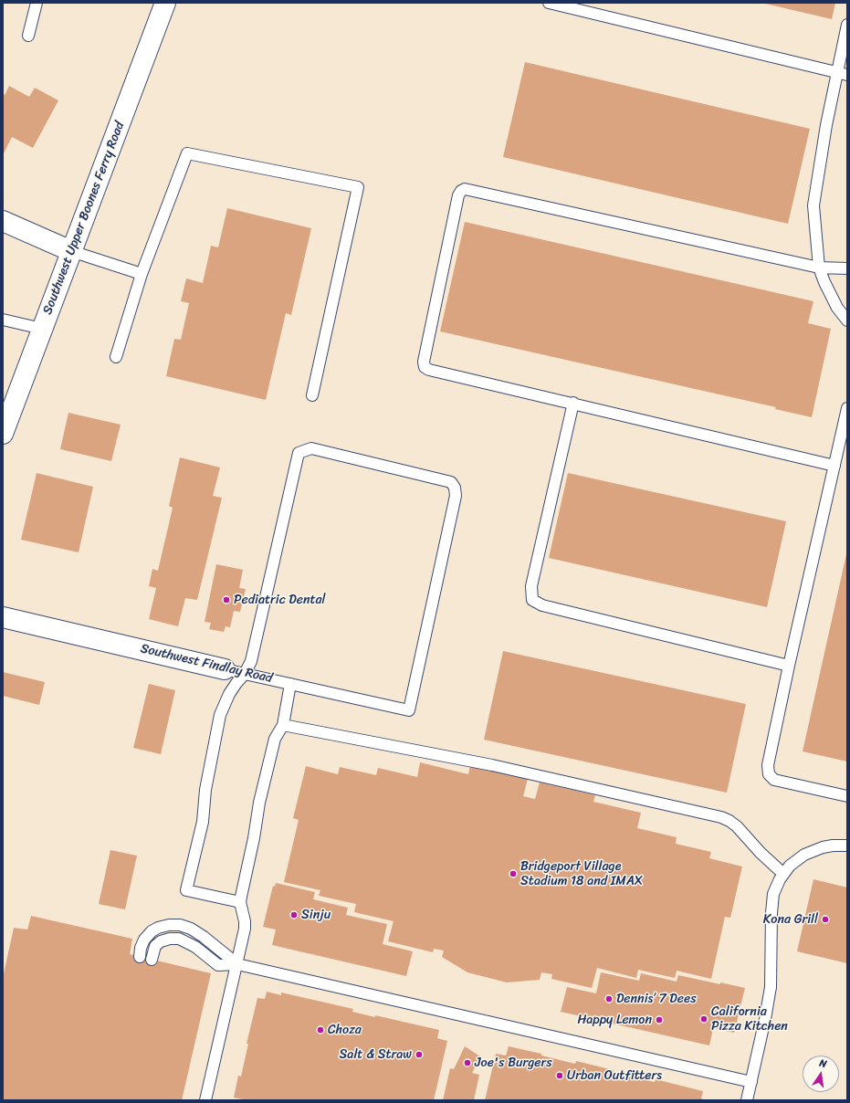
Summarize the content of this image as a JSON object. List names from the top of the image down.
{
  "streets": {
    "main road": ["Southwest Upper Boones Ferry Road", "Southwest Findlay Road"]
  },
  "places": [
    "Pediatric Dental",
    "Bridgeport Village Stadium 18 and IMAX",
    "Sinju",
    "Kona Grill",
    "Dennis’ 7 Dees",
    "California Pizza Kitchen",
    "Happy Lemon",
    "Choza",
    "Salt & Straw",
    "Joe's Burgers",
    "Urban Outfitters"
  ],
  "north": "top"
}
